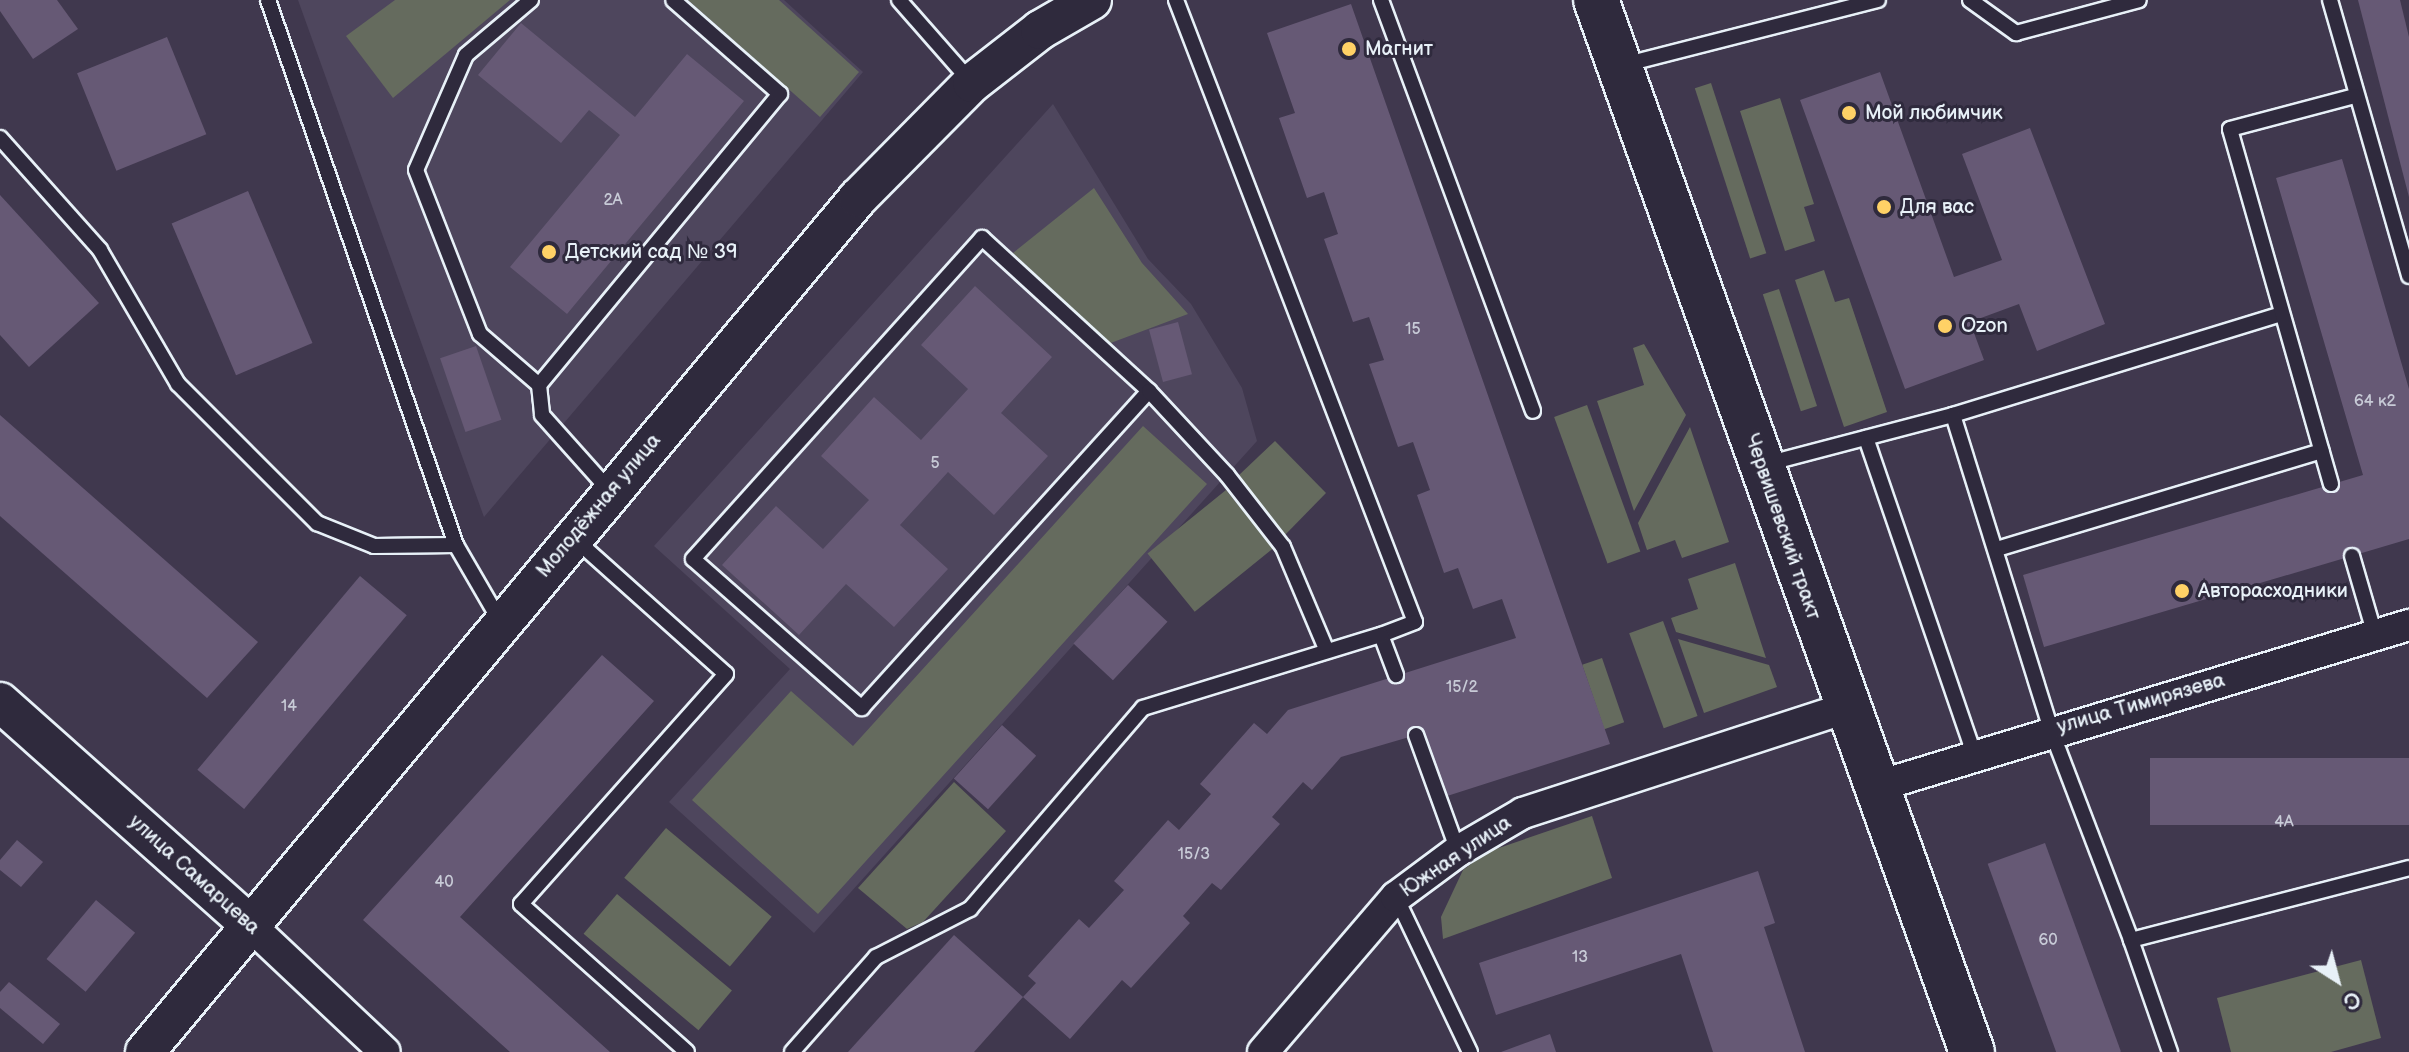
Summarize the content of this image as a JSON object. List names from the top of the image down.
{
  "streets": {
    "main road": ["Червишевский тракт"],
    "street": [
      "Молодёжная улица",
      "улица Тимирязева",
      "Южная улица",
      "улица Самарцева"
    ]
  },
  "crossings": [
    ["Молодёжная улица", "улица Самарцева"],
    ["Червишевский тракт", "улица Тимирязева"],
    ["Червишевский тракт", "Южная улица"]
  ],
  "places": [
    "Магнит",
    "Мой любимчик",
    "Для вас",
    "Детский сад № 39",
    "Ozon",
    "Авторасходники"
  ],
  "house_numbers": [
    "2А",
    "15",
    "64 к2",
    "5",
    "15/2",
    "14",
    "4А",
    "15/3",
    "40",
    "60",
    "13"
  ],
  "north": "bottom right"
}
